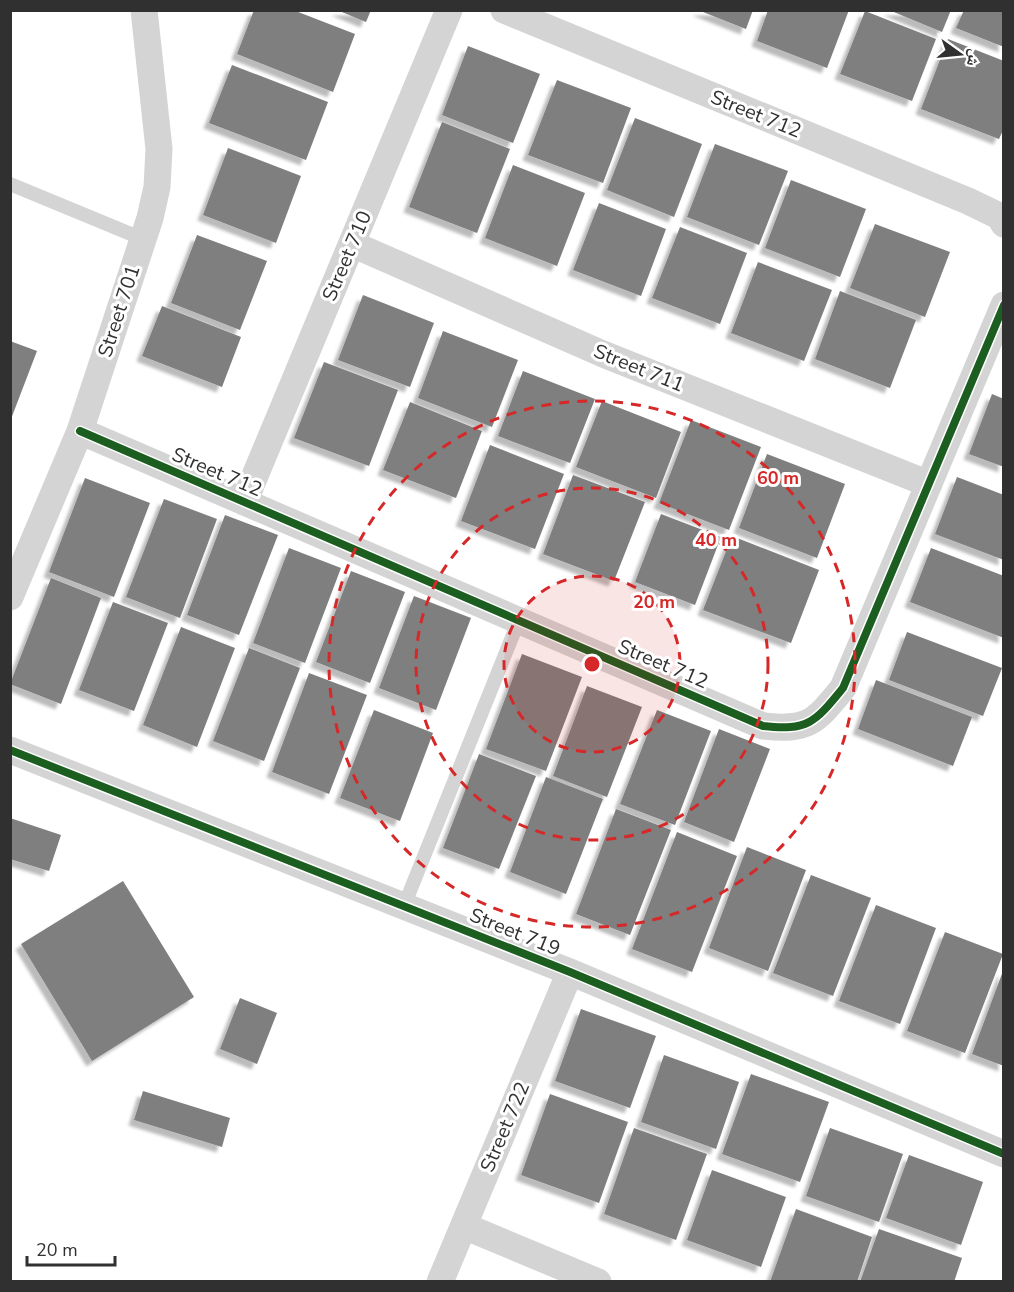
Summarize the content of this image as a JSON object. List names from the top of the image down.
{
  "streets": {
    "street": [
      "Street 712",
      "Street 710",
      "Street 701",
      "Street 711",
      "Street 719",
      "Street 722"
    ]
  },
  "crossings": [
    ["Street 712", "Street 710"],
    ["Street 712", "Street 701"],
    ["Street 712", "Street 711"],
    ["Street 710", "Street 711"],
    ["Street 719", "Street 722"]
  ],
  "scale_bar": "20 m",
  "north": "right",
  "rings": ["60 m", "40 m", "20 m"]
}
